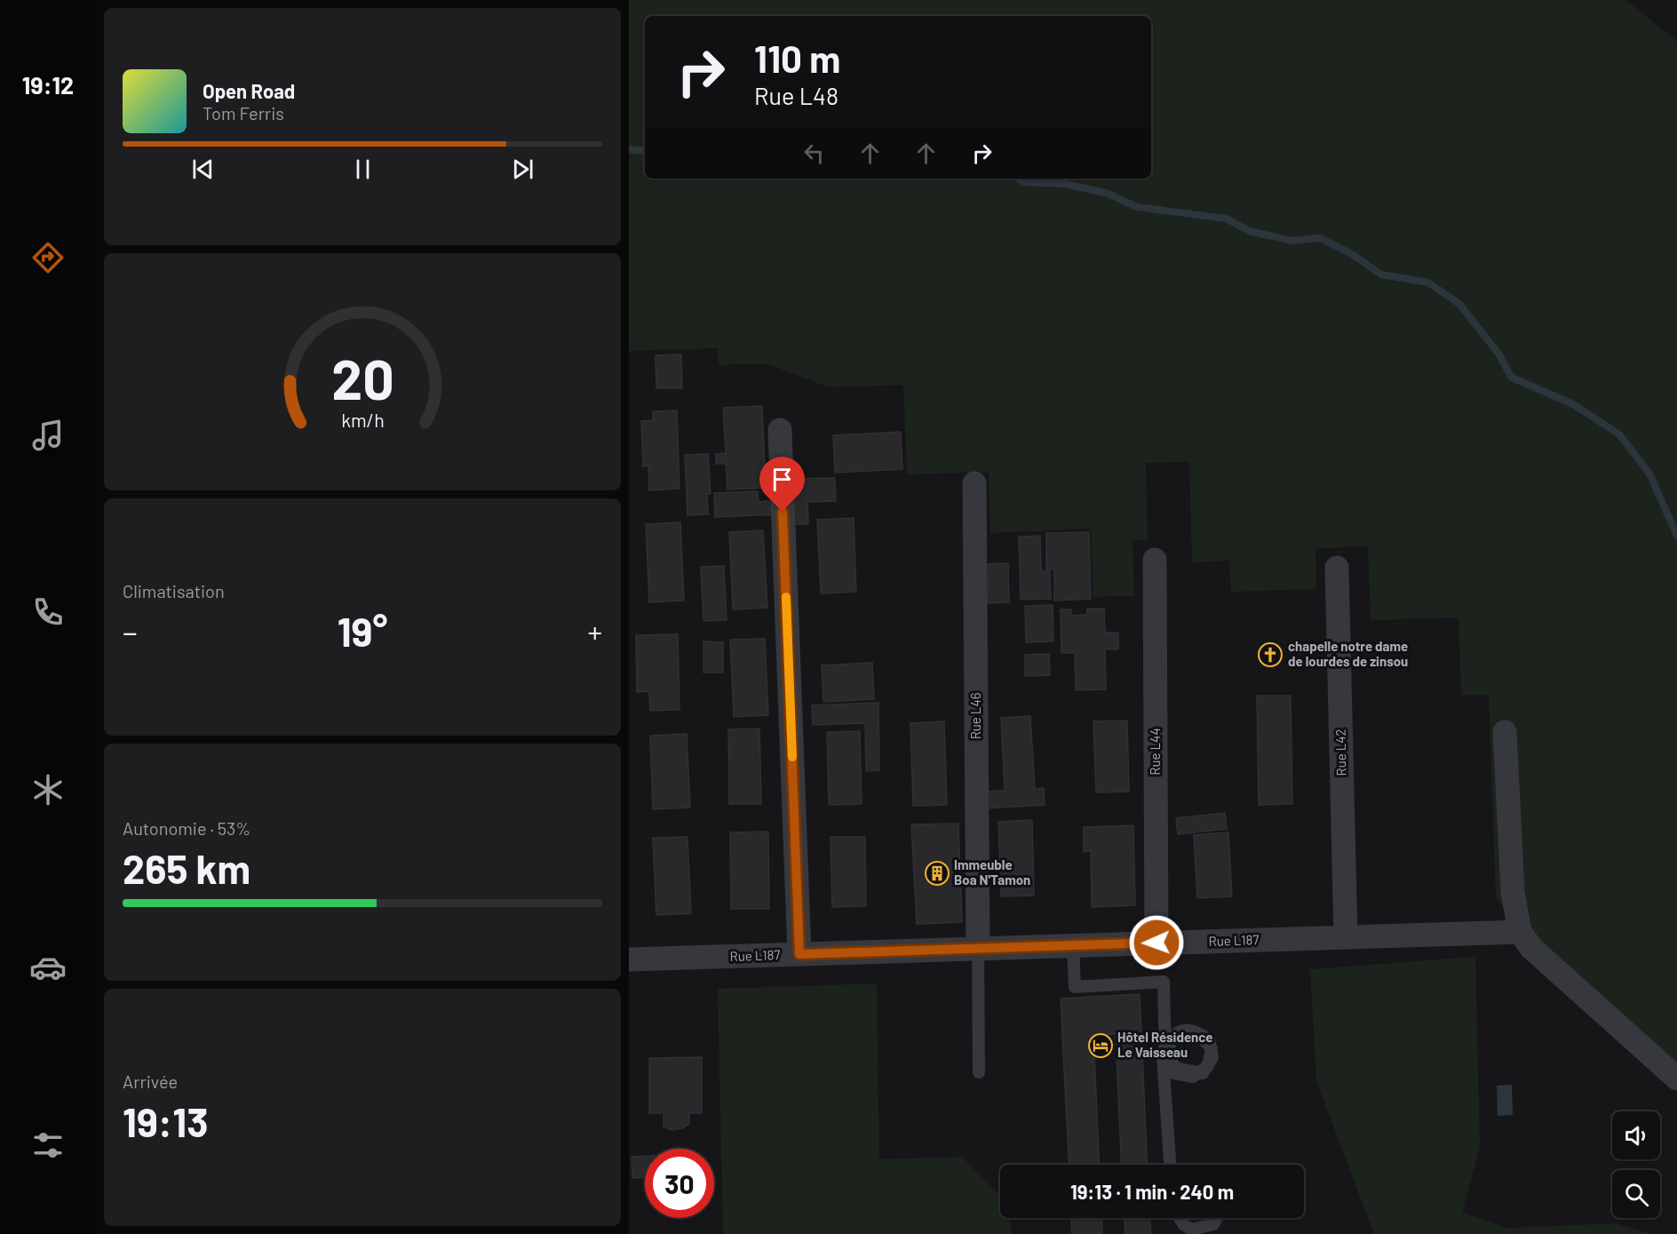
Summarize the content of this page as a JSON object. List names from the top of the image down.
{
  "streets": {
    "street": [
      "Rue L46",
      "Rue L44",
      "Rue L42",
      "Rue L187"
    ]
  },
  "crossings": [
    ["Rue L46", "Rue L187"],
    ["Rue L44", "Rue L187"],
    ["Rue L42", "Rue L187"]
  ],
  "places": {
    "church": ["chapelle notre dame de lourdes de zinsou"],
    "building": ["Immeuble Boa N'Tamon"],
    "hotel": ["Hôtel Résidence Le Vaisseau"]
  },
  "page": {
    "tabs": "19:12",
    "turn": ["110 m", "Rue L48"],
    "song": ["Open Road", "Tom Ferris"],
    "tile": [
      "Climatisation",
      ["Autonomie · 53%", "265 km"],
      ["Arrivée", "19:13"]
    ],
    "heat": ["−", "19°", "+"],
    "limit": "30",
    "trip": "19:13 · 1 min · 240 m",
    "gauge": ["20", "km/h"]
  }
}
